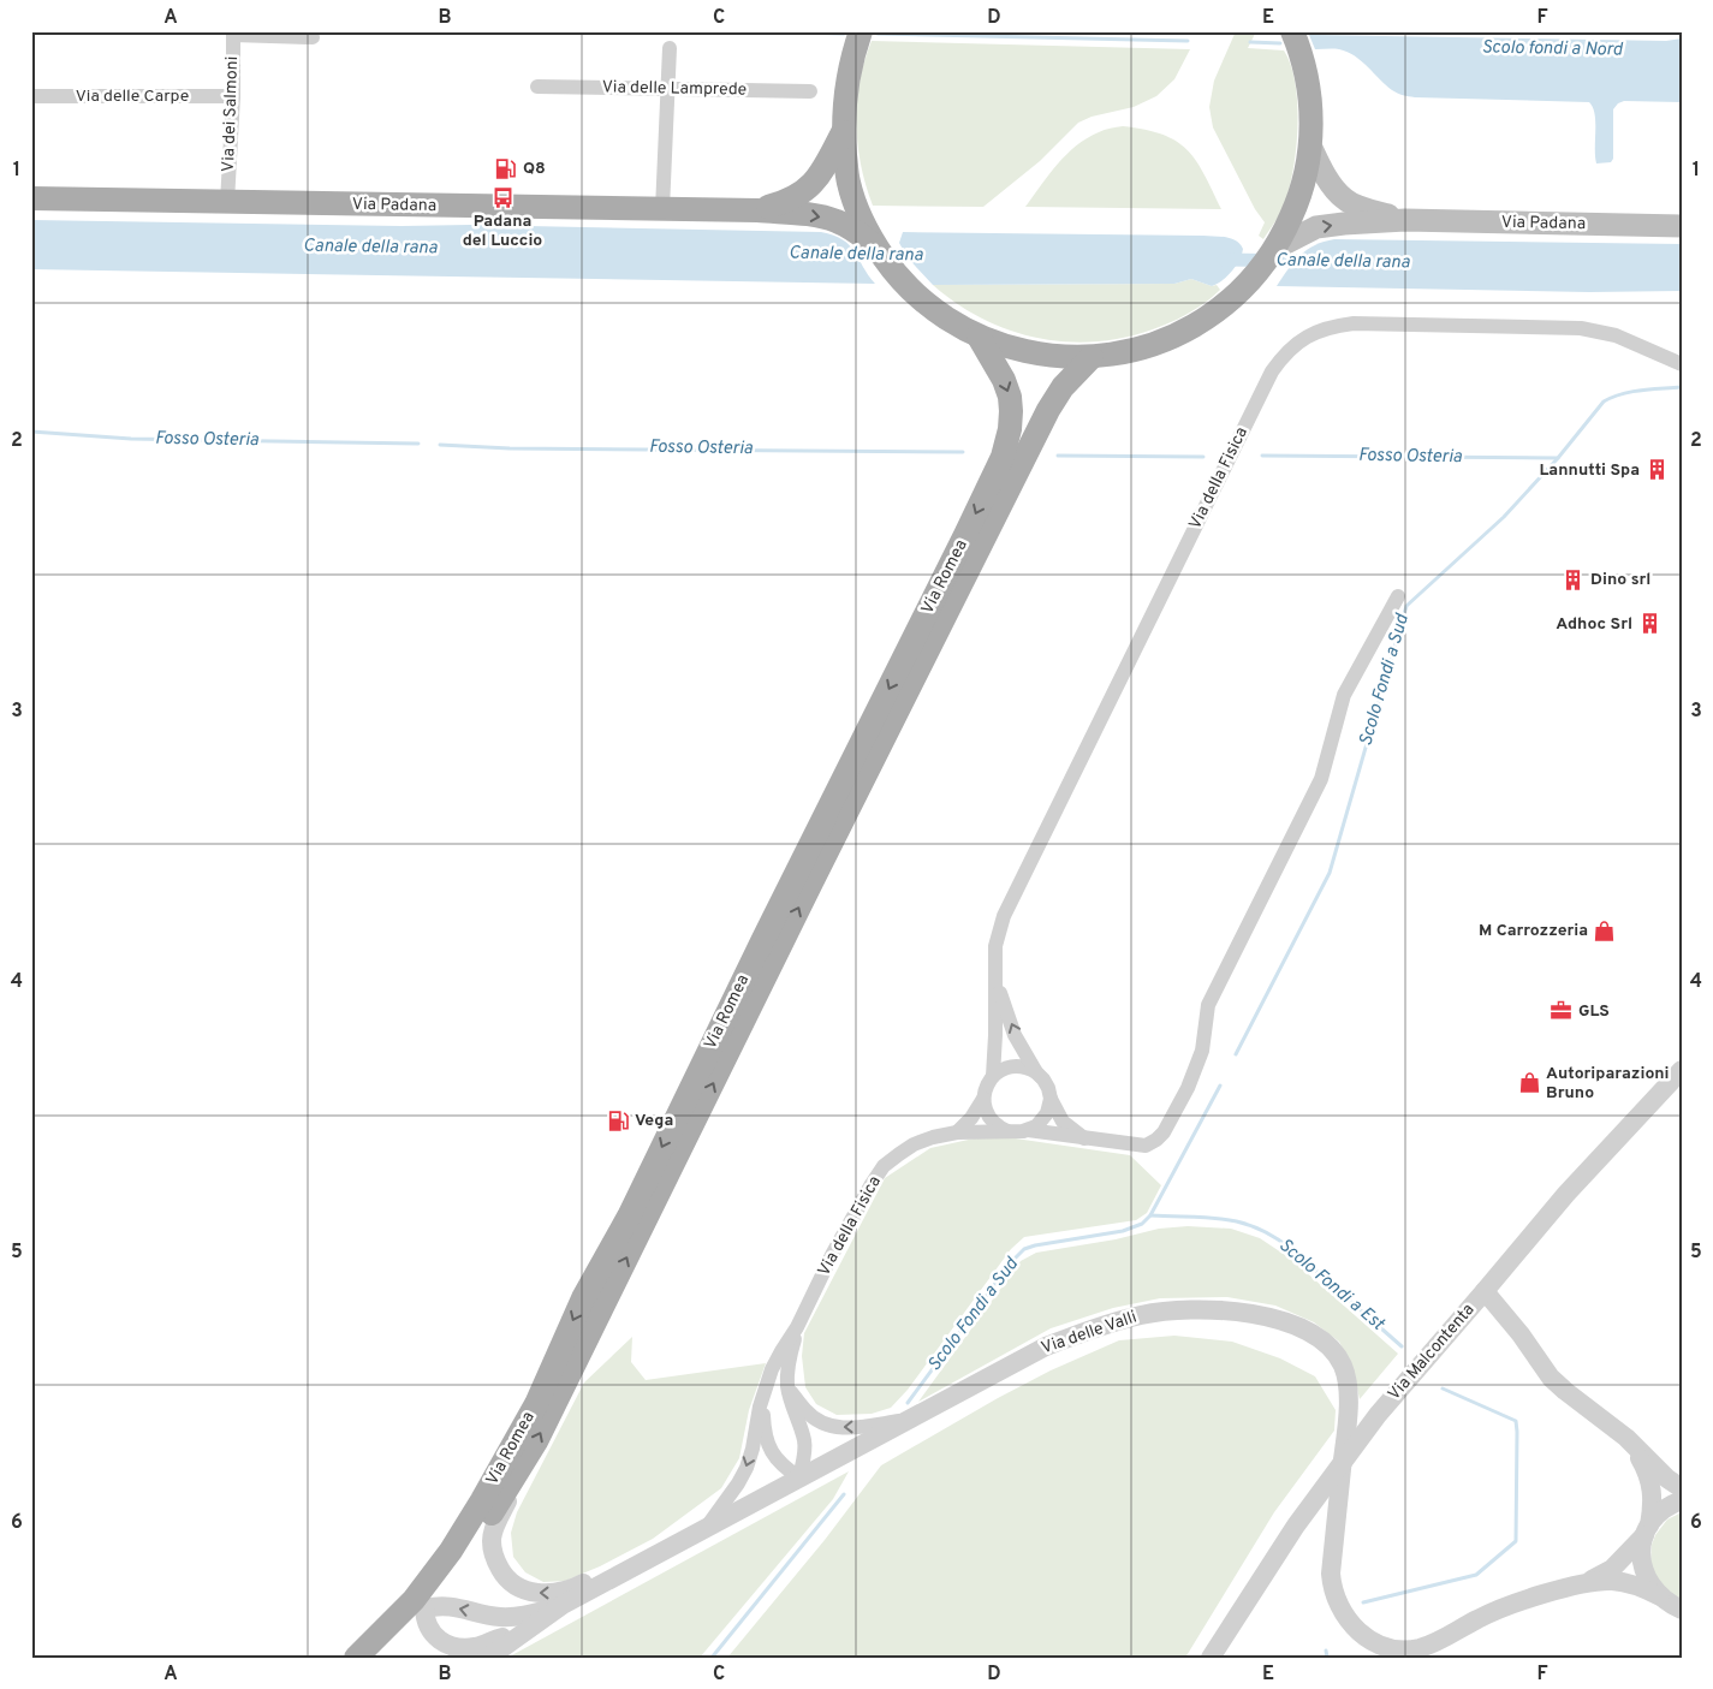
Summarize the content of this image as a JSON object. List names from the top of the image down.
{
  "streets": {
    "main road": ["Via Padana", "Via Romea"],
    "street": [
      "Via delle Lamprede",
      "Via delle Carpe",
      "Via dei Salmoni",
      "Via della Fisica",
      "Via delle Valli",
      "Via Malcontenta"
    ]
  },
  "crossings": [
    ["Via delle Carpe", "Via dei Salmoni"],
    ["Via dei Salmoni", "Via Padana"],
    ["Via della Fisica", "Via delle Valli"],
    ["Via Romea", "Via delle Valli"]
  ],
  "water": [
    "Scolo fondi a Nord",
    "Canale della rana",
    "Fosso Osteria",
    "Scolo Fondi a Sud",
    "Scolo Fondi a Est"
  ],
  "places": {
    "fuel station": ["Q8", "Vega"],
    "bus stop": ["Padana del Luccio"],
    "building": ["Lannutti Spa", "Dino srl", "Adhoc Srl"],
    "shop": ["M Carrozzeria", "Autoriparazioni Bruno"],
    "office": ["GLS"]
  },
  "grid": {
    "columns": [
      "A",
      "B",
      "C",
      "D",
      "E",
      "F"
    ],
    "rows": [
      "1",
      "2",
      "3",
      "4",
      "5",
      "6"
    ]
  }
}
